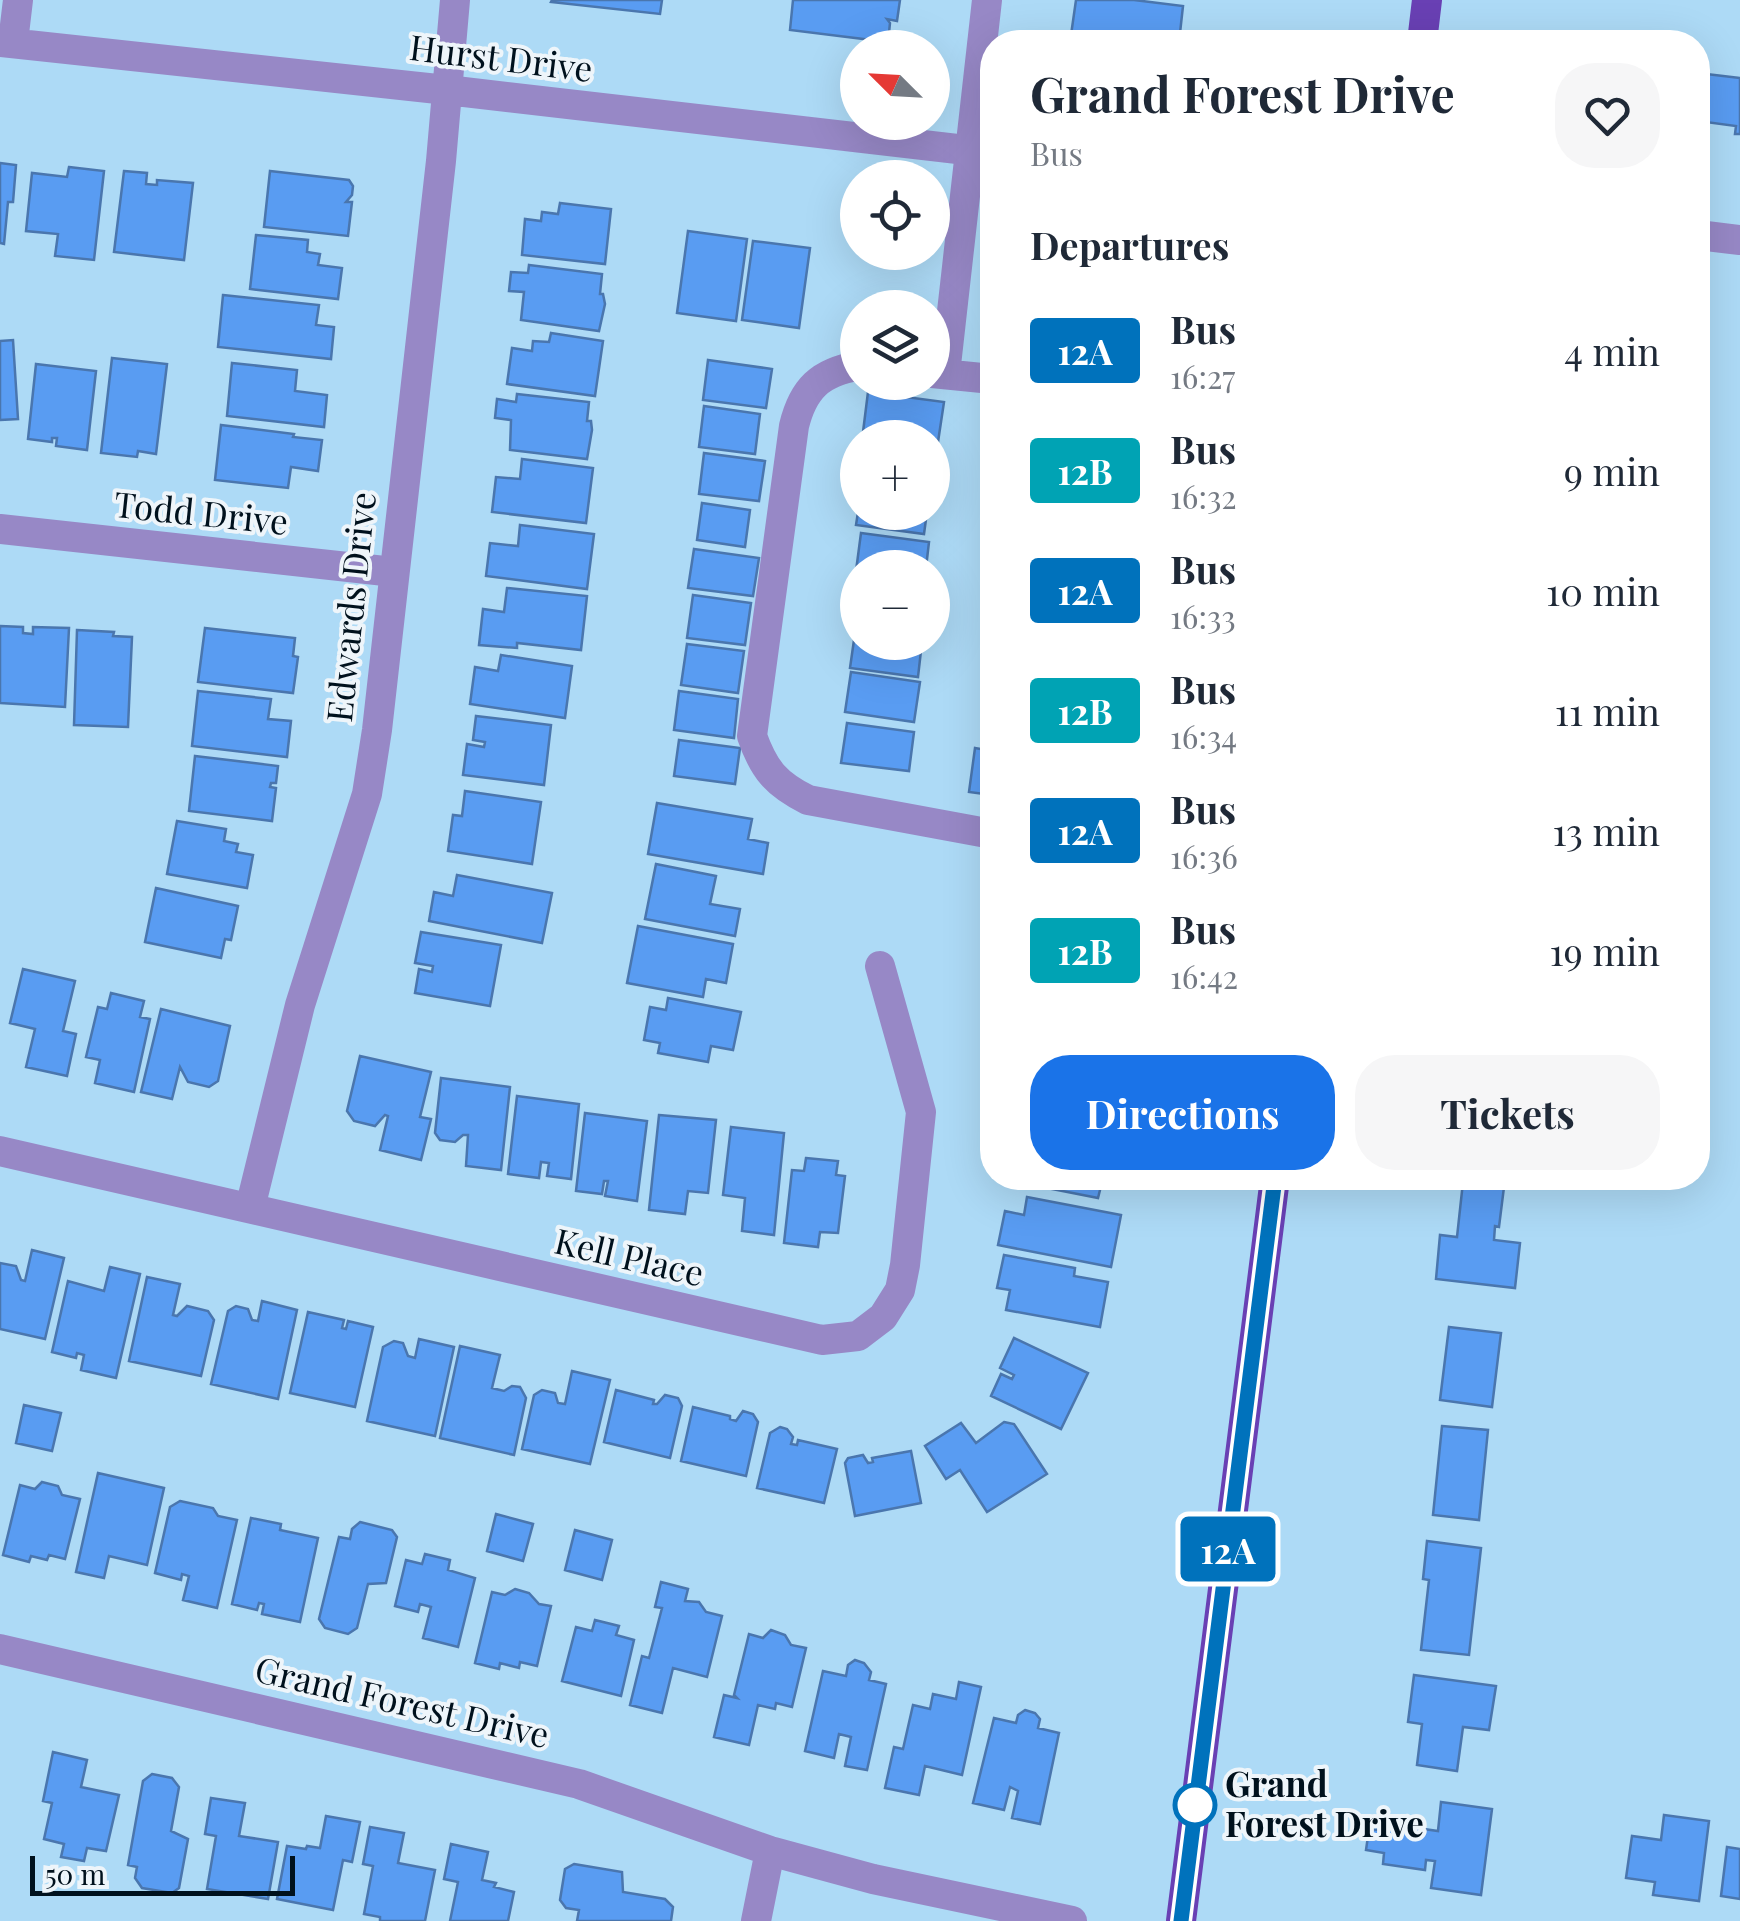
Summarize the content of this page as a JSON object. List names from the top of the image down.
{
  "streets": {
    "street": [
      "Hurst Drive",
      "Todd Drive",
      "Edwards Drive",
      "Kell Place",
      "Grand Forest Drive"
    ]
  },
  "crossings": [
    ["Hurst Drive", "Edwards Drive"],
    ["Todd Drive", "Edwards Drive"],
    ["Edwards Drive", "Kell Place"]
  ],
  "places": ["Grand Forest Drive"],
  "lines": ["bus line 12A"],
  "scale_bar": "50 m",
  "north": "top left",
  "page": {
    "on_map": "12A",
    "map_buttons": ["+", "−"],
    "heading": [
      ["Grand Forest Drive", "Bus"],
      "Departures"
    ],
    "list": [
      {
        "mark": "12A",
        "name": "Bus",
        "note": "16:27",
        "value": "4 min"
      },
      {
        "mark": "12B",
        "name": "Bus",
        "note": "16:32",
        "value": "9 min"
      },
      {
        "mark": "12A",
        "name": "Bus",
        "note": "16:33",
        "value": "10 min"
      },
      {
        "mark": "12B",
        "name": "Bus",
        "note": "16:34",
        "value": "11 min"
      },
      {
        "mark": "12A",
        "name": "Bus",
        "note": "16:36",
        "value": "13 min"
      },
      {
        "mark": "12B",
        "name": "Bus",
        "note": "16:42",
        "value": "19 min"
      }
    ],
    "buttons": ["Directions", "Tickets"],
    "scale": "50 m"
  }
}
